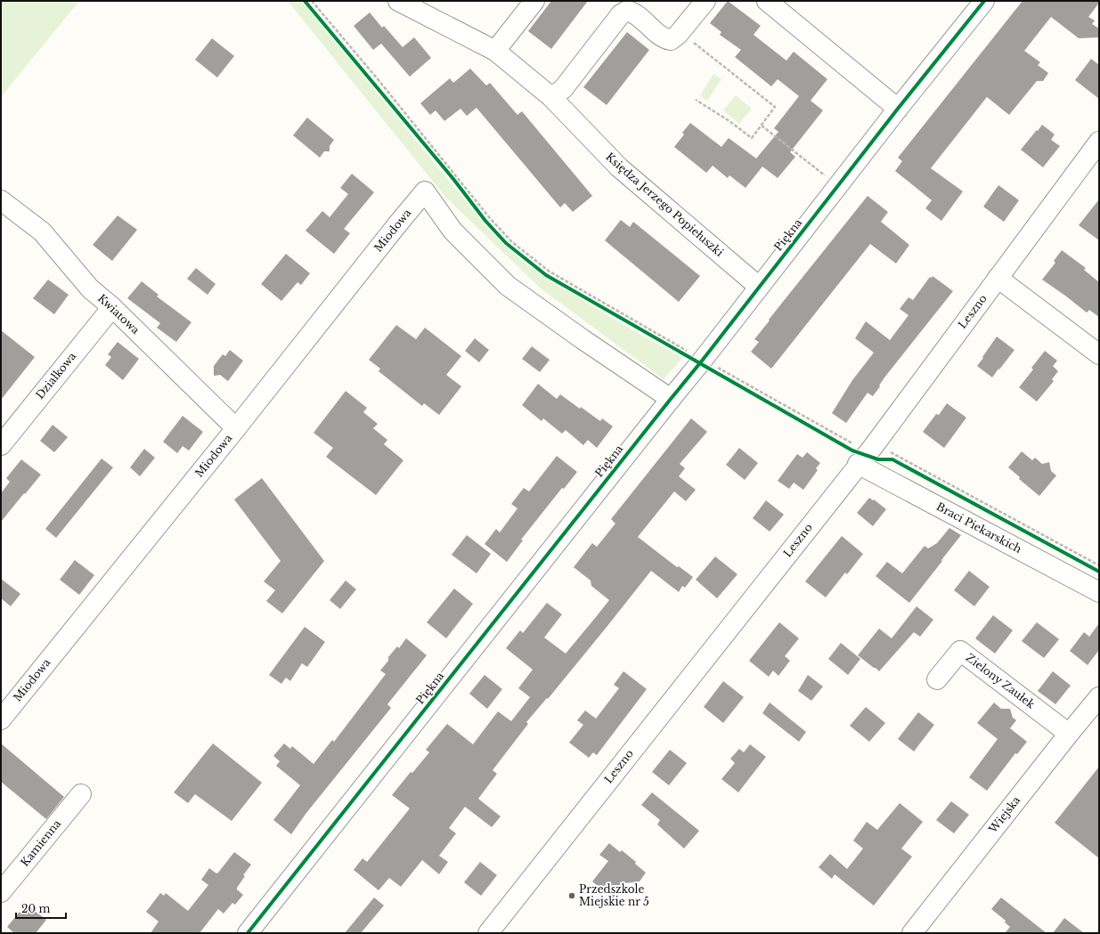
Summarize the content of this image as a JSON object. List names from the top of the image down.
{
  "streets": {
    "street": [
      "Księdza Jerzego Popiełuszki",
      "Miodowa",
      "Piękna",
      "Leszno",
      "Kwiatowa",
      "Działkowa",
      "Braci Piekarskich",
      "Zielony Zaułek",
      "Wiejska",
      "Kamienna"
    ]
  },
  "crossings": [
    ["Księdza Jerzego Popiełuszki", "Piękna"],
    ["Miodowa", "Piękna"],
    ["Miodowa", "Kwiatowa"],
    ["Leszno", "Braci Piekarskich"],
    ["Kwiatowa", "Działkowa"],
    ["Zielony Zaułek", "Wiejska"]
  ],
  "places": ["Przedszkole Miejskie nr 5"],
  "scale_bar": "20 m"
}
